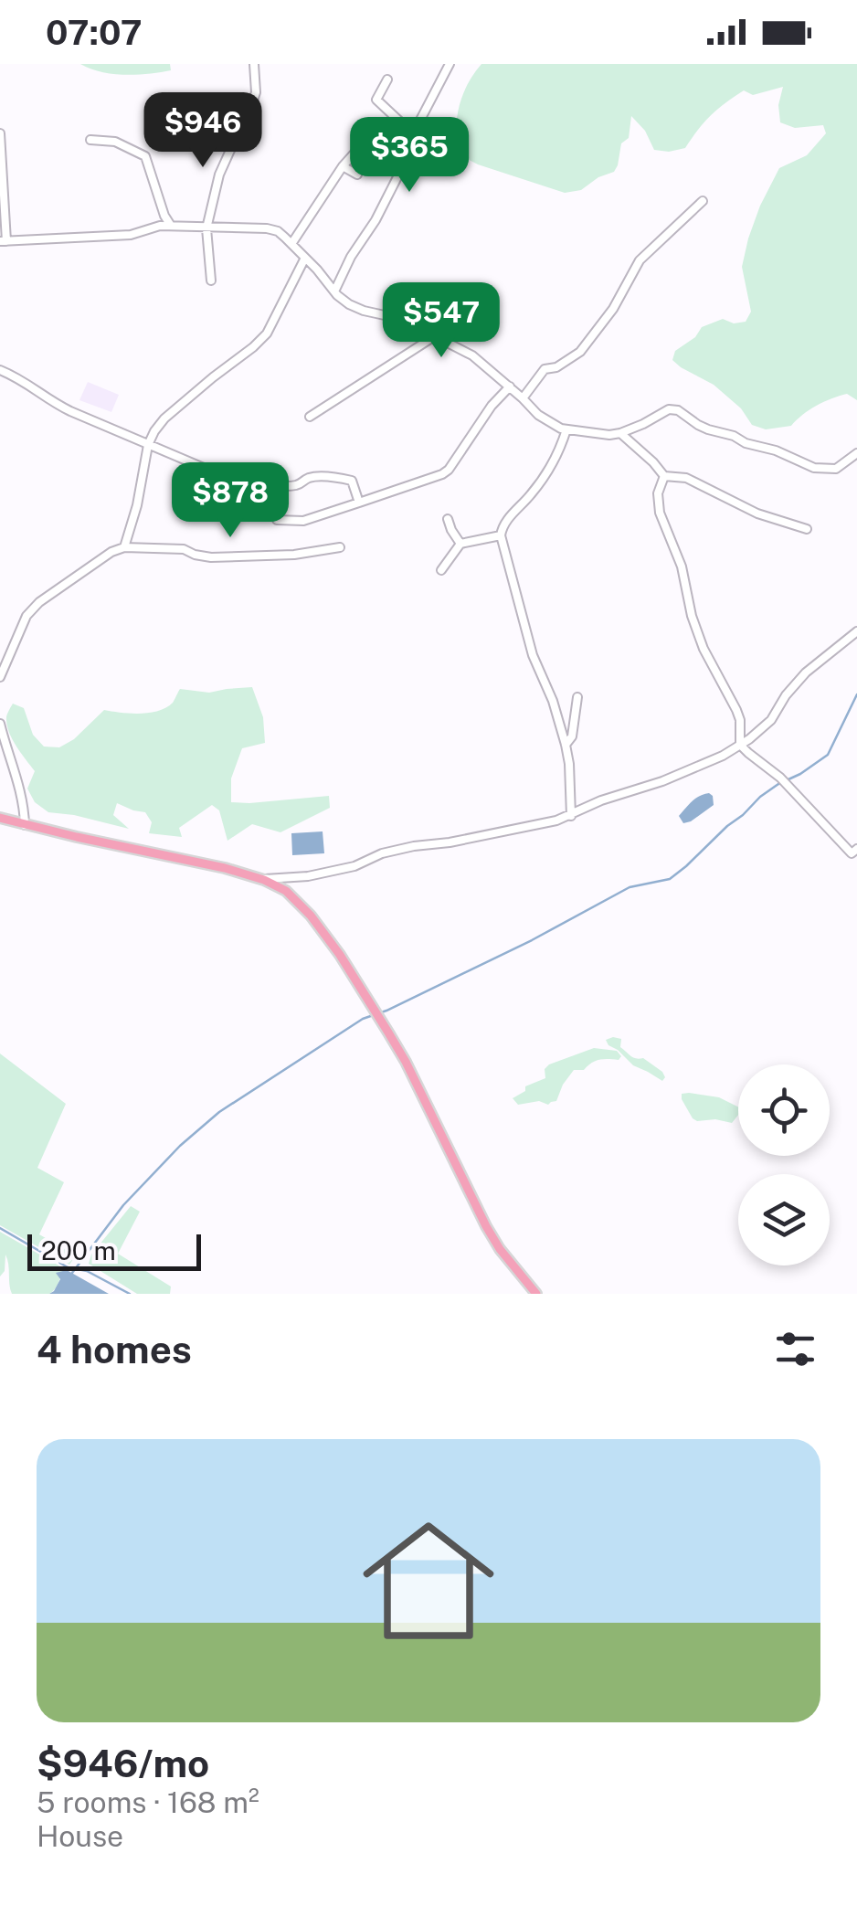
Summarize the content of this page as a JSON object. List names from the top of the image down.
{
  "scale_bar": "200 m",
  "page": {
    "status": "07:07",
    "price": [
      "$946",
      "$365",
      "$547",
      "$878"
    ],
    "scale": "200 m",
    "heading": "4 homes",
    "list": [
      {
        "name": "$946/mo",
        "note": "5 rooms · 168 m² · House"
      }
    ]
  }
}
